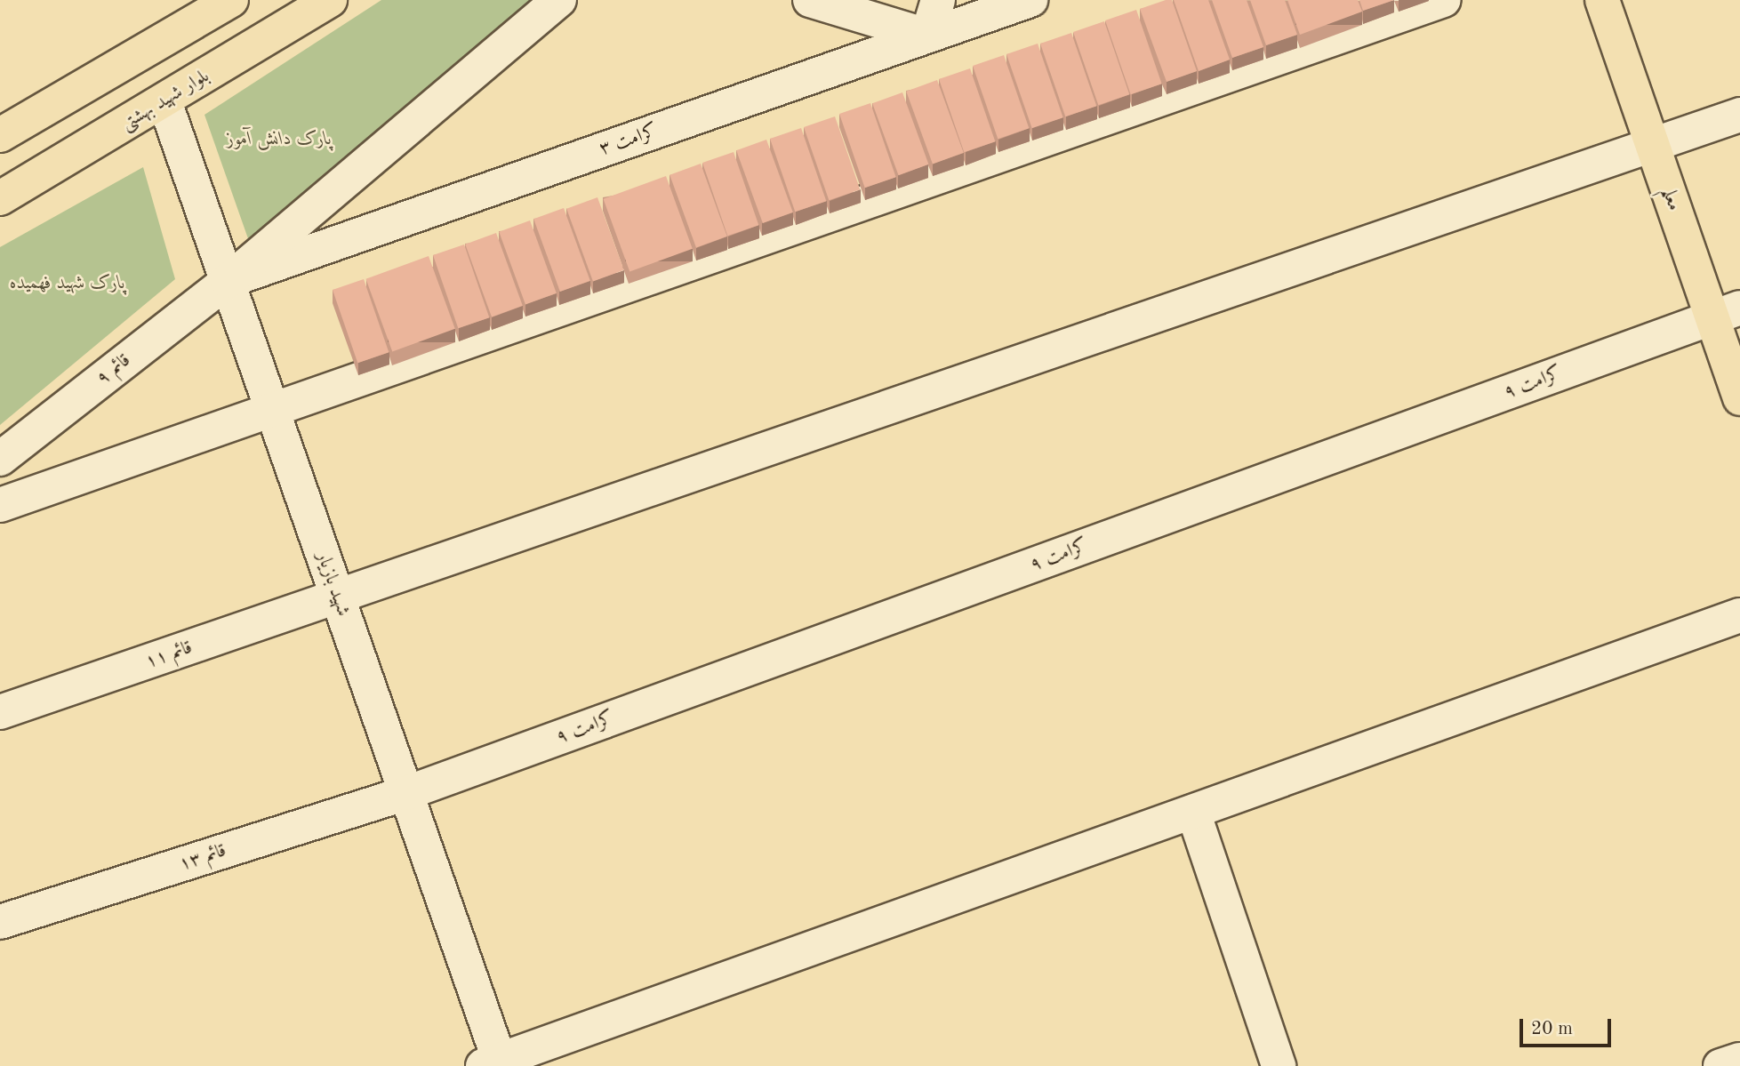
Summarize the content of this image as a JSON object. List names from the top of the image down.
{
  "streets": {
    "main road": ["بلوار شهید بهشتی", "معلم"],
    "street": [
      "کرامت ۳",
      "قائم ۹",
      "کرامت ۹",
      "شهید بازیار",
      "قائم ۱۱",
      "قائم ۱۳"
    ]
  },
  "crossings": [
    ["بلوار شهید بهشتی", "شهید بازیار"],
    ["کرامت ۳", "قائم ۹"],
    ["کرامت ۳", "شهید بازیار"],
    ["معلم", "کرامت ۹"],
    ["معلم", "قائم ۱۱"],
    ["قائم ۹", "شهید بازیار"],
    ["کرامت ۹", "شهید بازیار"],
    ["کرامت ۹", "قائم ۱۳"],
    ["شهید بازیار", "قائم ۱۱"],
    ["شهید بازیار", "قائم ۱۳"]
  ],
  "parks": ["پارک دانش آموز", "پارک شهید فهمیده"],
  "scale_bar": "20 m"
}
